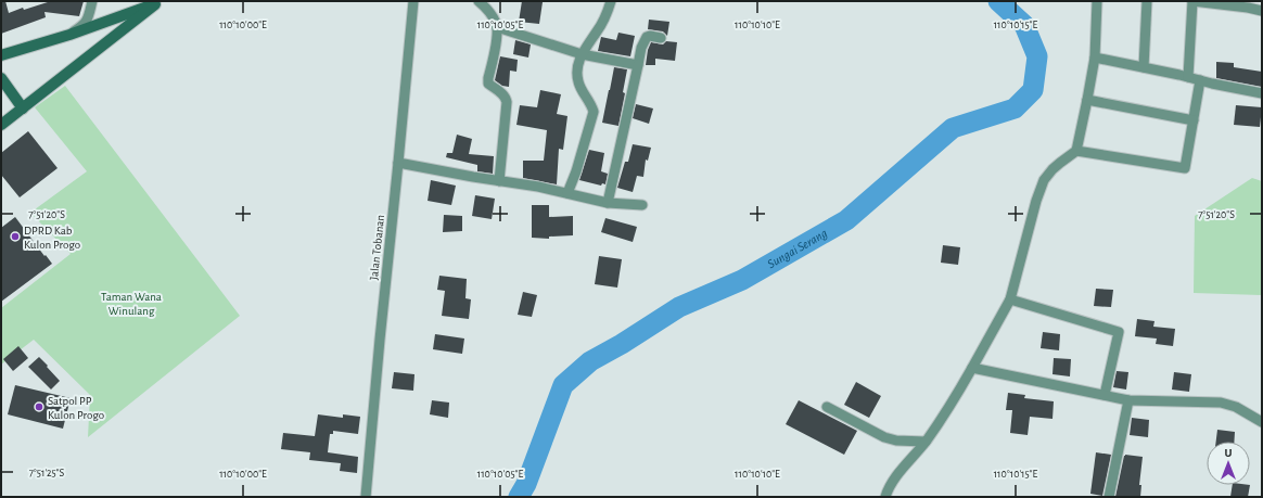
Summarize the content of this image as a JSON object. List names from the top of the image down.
{
  "streets": {
    "street": ["Jalan Tobanan"]
  },
  "water": ["Sungai Serang"],
  "parks": ["Taman Wana Winulang"],
  "places": ["DPRD Kab Kulon Progo", "Satpol PP Kulon Progo"],
  "north": "top",
  "coordinates": [
    "110°10'00\"E",
    "110°10'05\"E",
    "110°10'10\"E",
    "110°10'15\"E",
    "7°51'20\"S",
    "7°51'25\"S"
  ]
}
